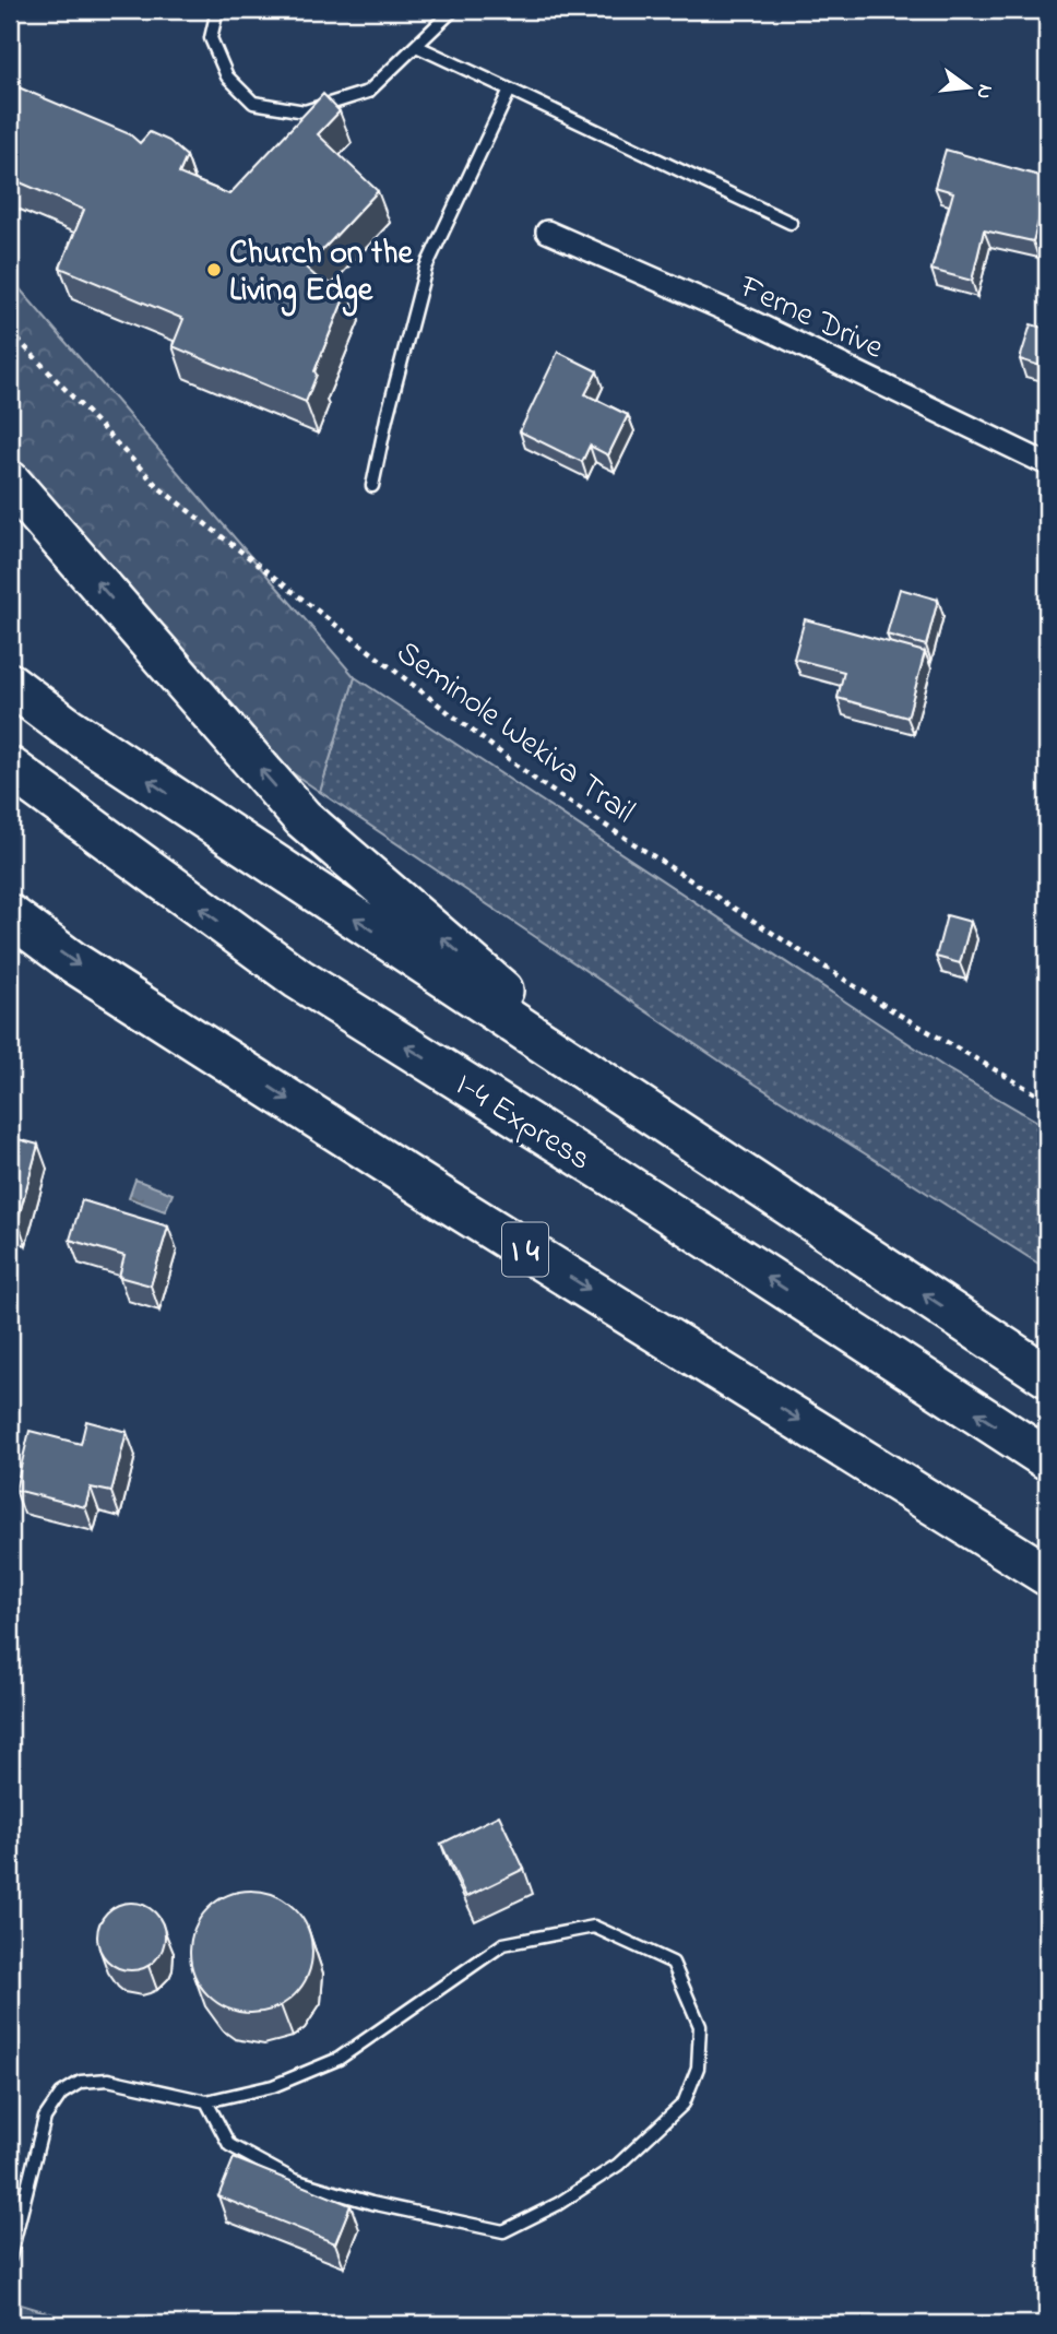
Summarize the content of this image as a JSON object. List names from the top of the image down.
{
  "streets": {
    "highway": ["I-4 Express", "I 4"],
    "street": ["Ferne Drive"],
    "path": ["Seminole Wekiva Trail"]
  },
  "places": ["Church on the Living Edge"],
  "north": "right"
}
